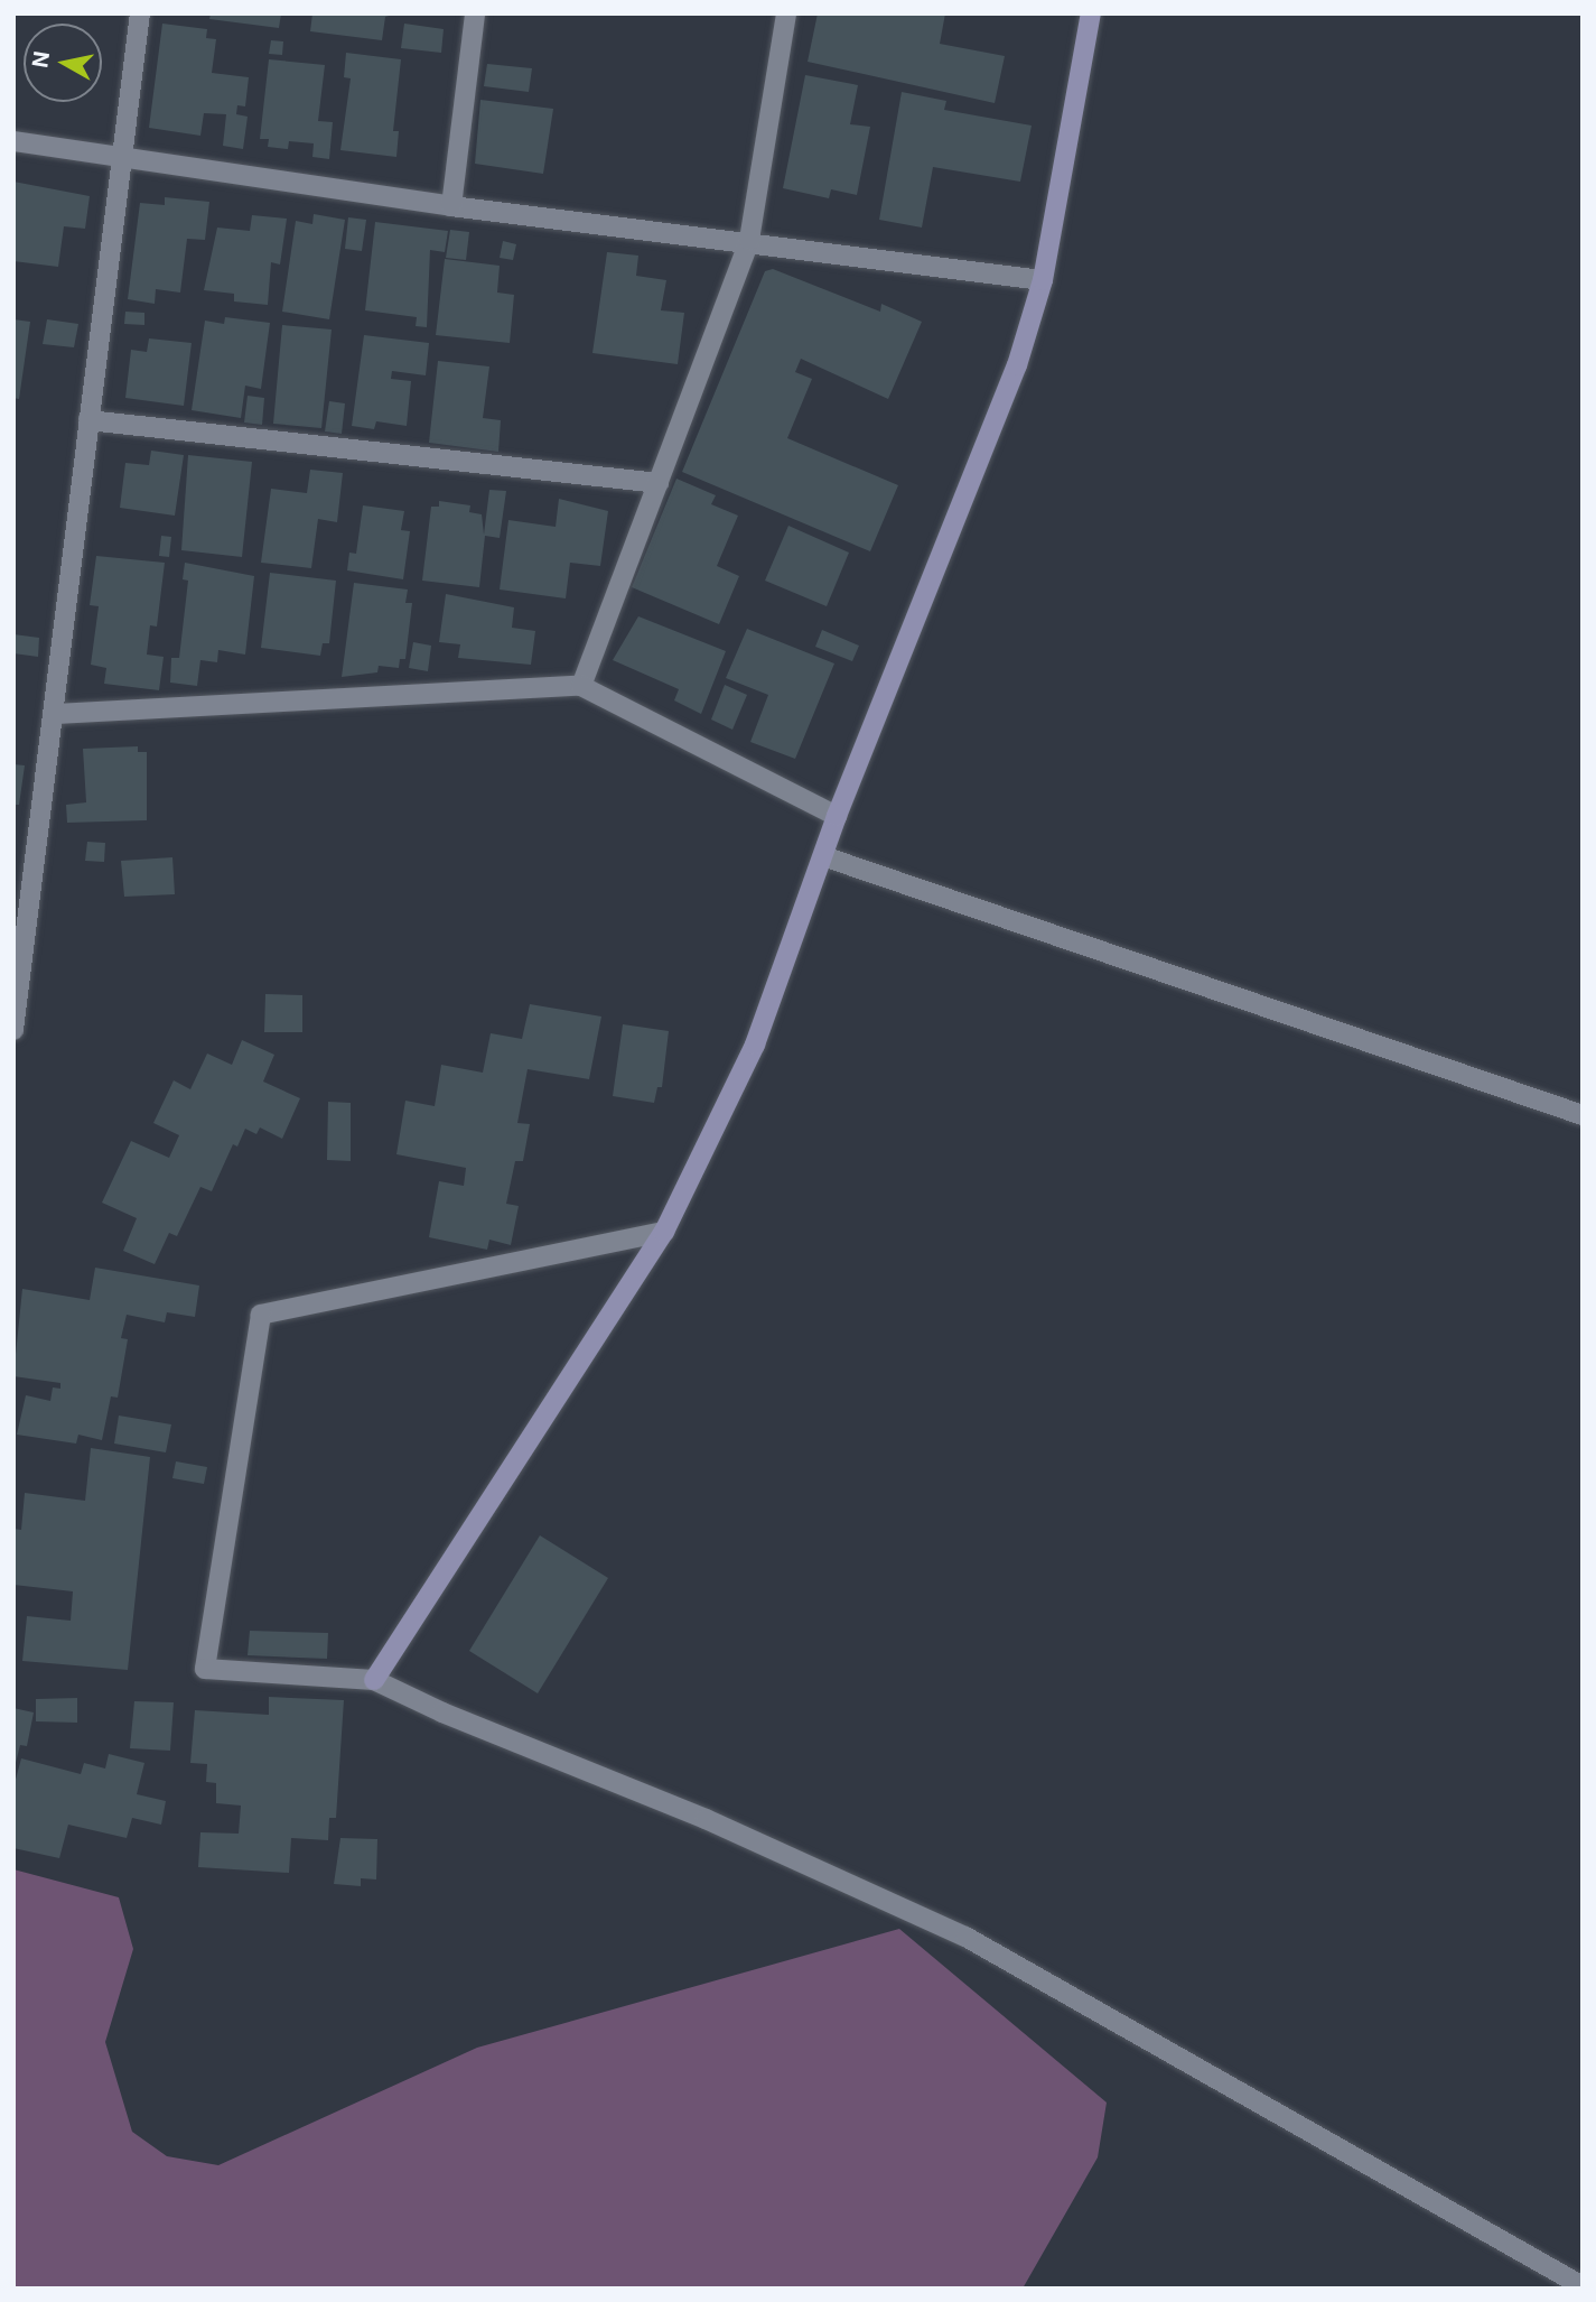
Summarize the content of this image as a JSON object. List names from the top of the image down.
{
  "north": "left"
}
